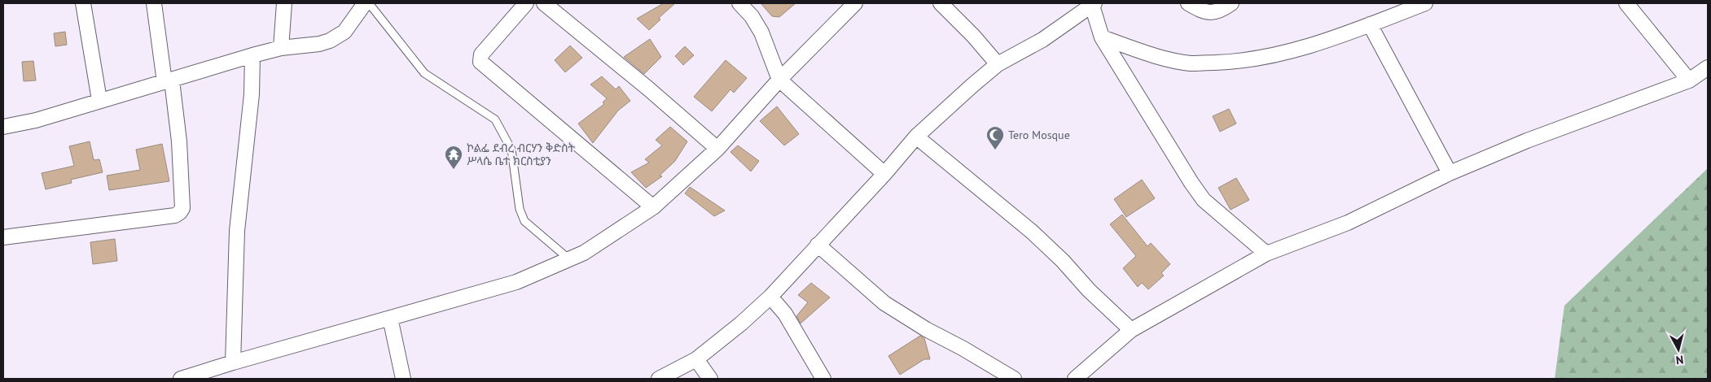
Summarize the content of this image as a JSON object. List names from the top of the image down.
{
  "places": {
    "mosque": ["Tero Mosque"],
    "temple": ["ኮልፌ ደብረ ብርሃን ቅድስት ሥላሴ ቤተ ክርስቲያን"]
  },
  "north": "bottom"
}
